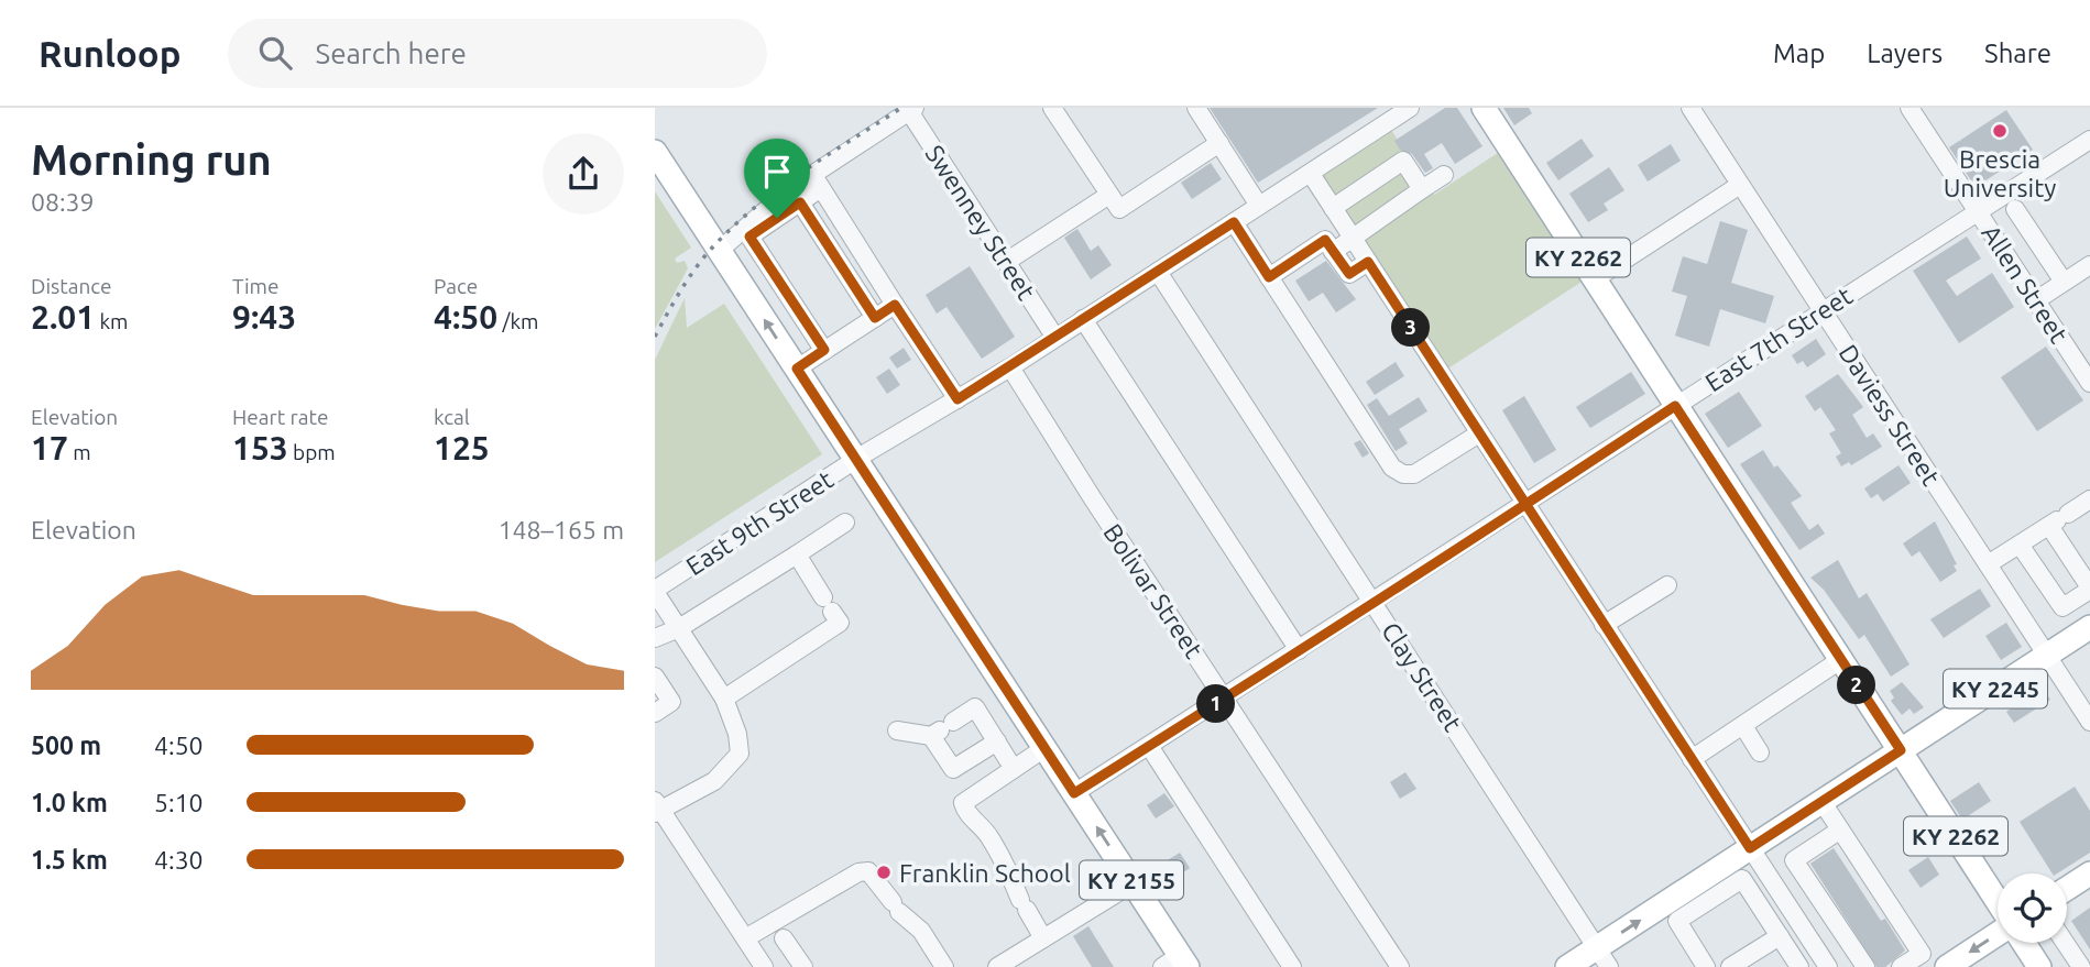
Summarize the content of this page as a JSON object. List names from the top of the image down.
{
  "streets": {
    "main road": ["KY 2262", "KY 2245", "KY 2155"],
    "street": [
      "Swenney Street",
      "Allen Street",
      "East 7th Street",
      "Daviess Street",
      "East 9th Street",
      "Bolivar Street",
      "Clay Street"
    ]
  },
  "crossings": [
    ["Swenney Street", "East 9th Street"],
    ["KY 2262", "East 7th Street"],
    ["KY 2262", "KY 2245"],
    ["Allen Street", "East 7th Street"],
    ["East 7th Street", "Daviess Street"],
    ["East 7th Street", "Bolivar Street"],
    ["East 7th Street", "Clay Street"],
    ["East 7th Street", "KY 2155"],
    ["Daviess Street", "KY 2245"],
    ["East 9th Street", "Bolivar Street"],
    ["East 9th Street", "Clay Street"],
    ["East 9th Street", "KY 2155"]
  ],
  "places": ["Brescia University", "Franklin School"],
  "page": {
    "header": "Runloop",
    "search": "Search here",
    "nav": ["Map", "Layers", "Share"],
    "heading": ["Morning run", "08:39"],
    "stats": [
      ["Distance", "2.01 km"],
      ["Time", "9:43"],
      ["Pace", "4:50 /km"],
      ["Elevation", "17 m"],
      ["Heart rate", "153 bpm"],
      ["kcal", "125"]
    ],
    "pins": ["3", "2", "1"],
    "chart": ["Elevation", "148–165 m"],
    "list": [
      {
        "name": "500 m",
        "note": "4:50"
      },
      {
        "name": "1.0 km",
        "note": "5:10"
      },
      {
        "name": "1.5 km",
        "note": "4:30"
      }
    ]
  }
}
